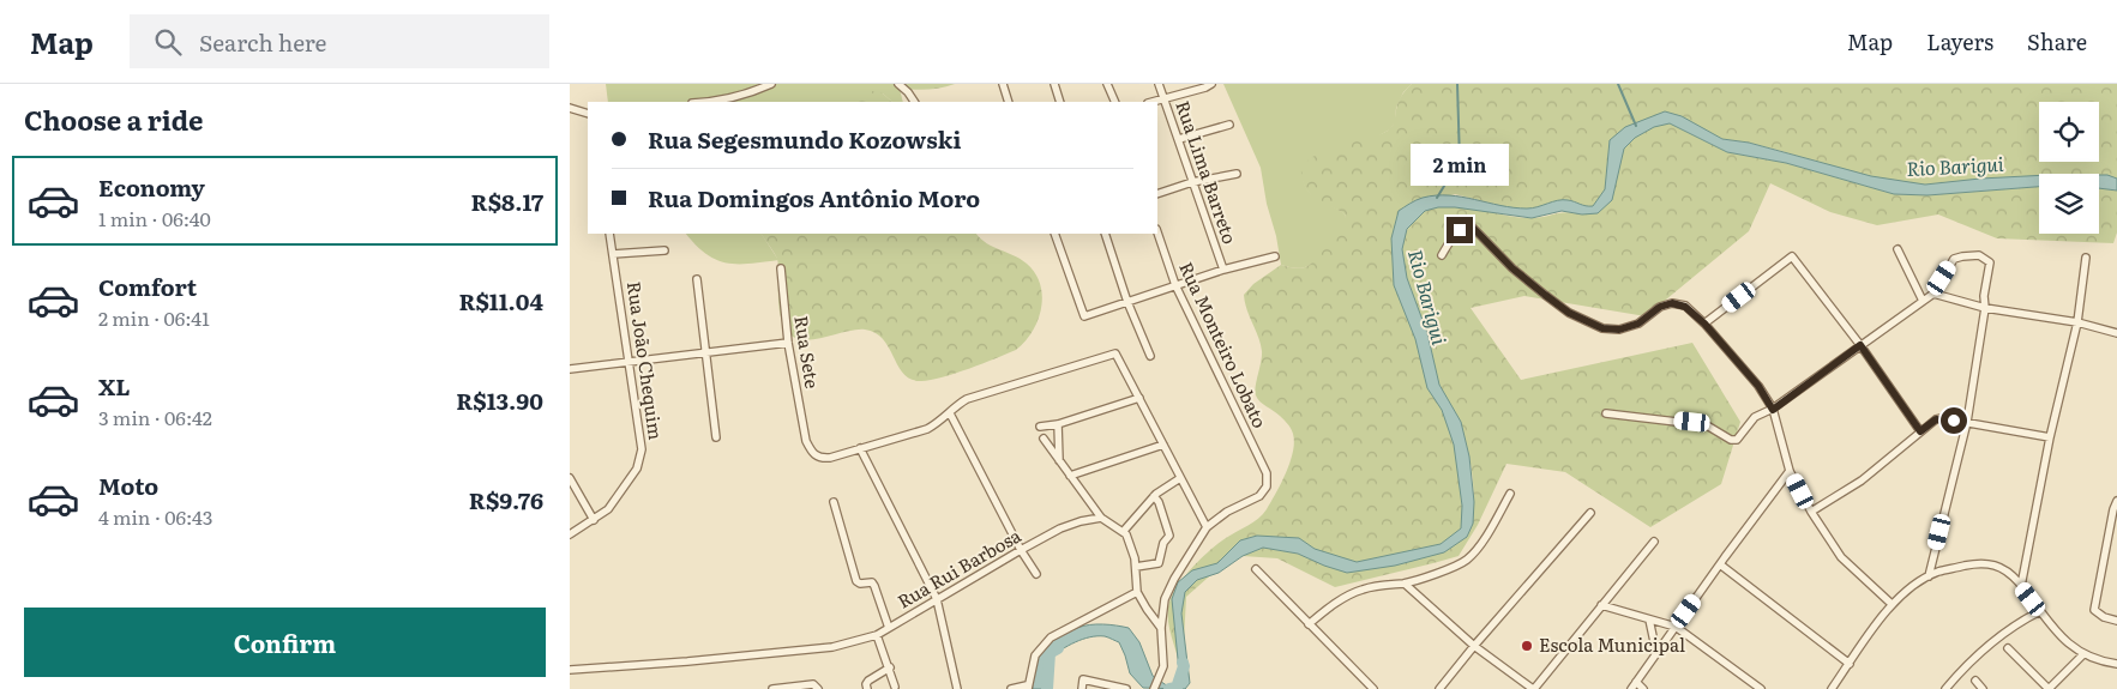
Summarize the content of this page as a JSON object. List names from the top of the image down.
{
  "streets": {
    "street": [
      "Rua Lima Barreto",
      "Rua Monteiro Lobato",
      "Rua Sete",
      "Rua João Chequim",
      "Rua Rui Barbosa"
    ]
  },
  "water": ["Rio Barigui"],
  "places": ["Escola Municipal"],
  "page": {
    "header": "Map",
    "search": "Search here",
    "nav": ["Map", "Layers", "Share"],
    "heading": "Choose a ride",
    "banner": ["Rua Segesmundo Kozowski", "Rua Domingos Antônio Moro"],
    "bubble": "2 min",
    "list": [
      {
        "name": "Economy",
        "note": "1 min · 06:40",
        "value": "R$8.17"
      },
      {
        "name": "Comfort",
        "note": "2 min · 06:41",
        "value": "R$11.04"
      },
      {
        "name": "XL",
        "note": "3 min · 06:42",
        "value": "R$13.90"
      },
      {
        "name": "Moto",
        "note": "4 min · 06:43",
        "value": "R$9.76"
      }
    ],
    "buttons": "Confirm"
  }
}
